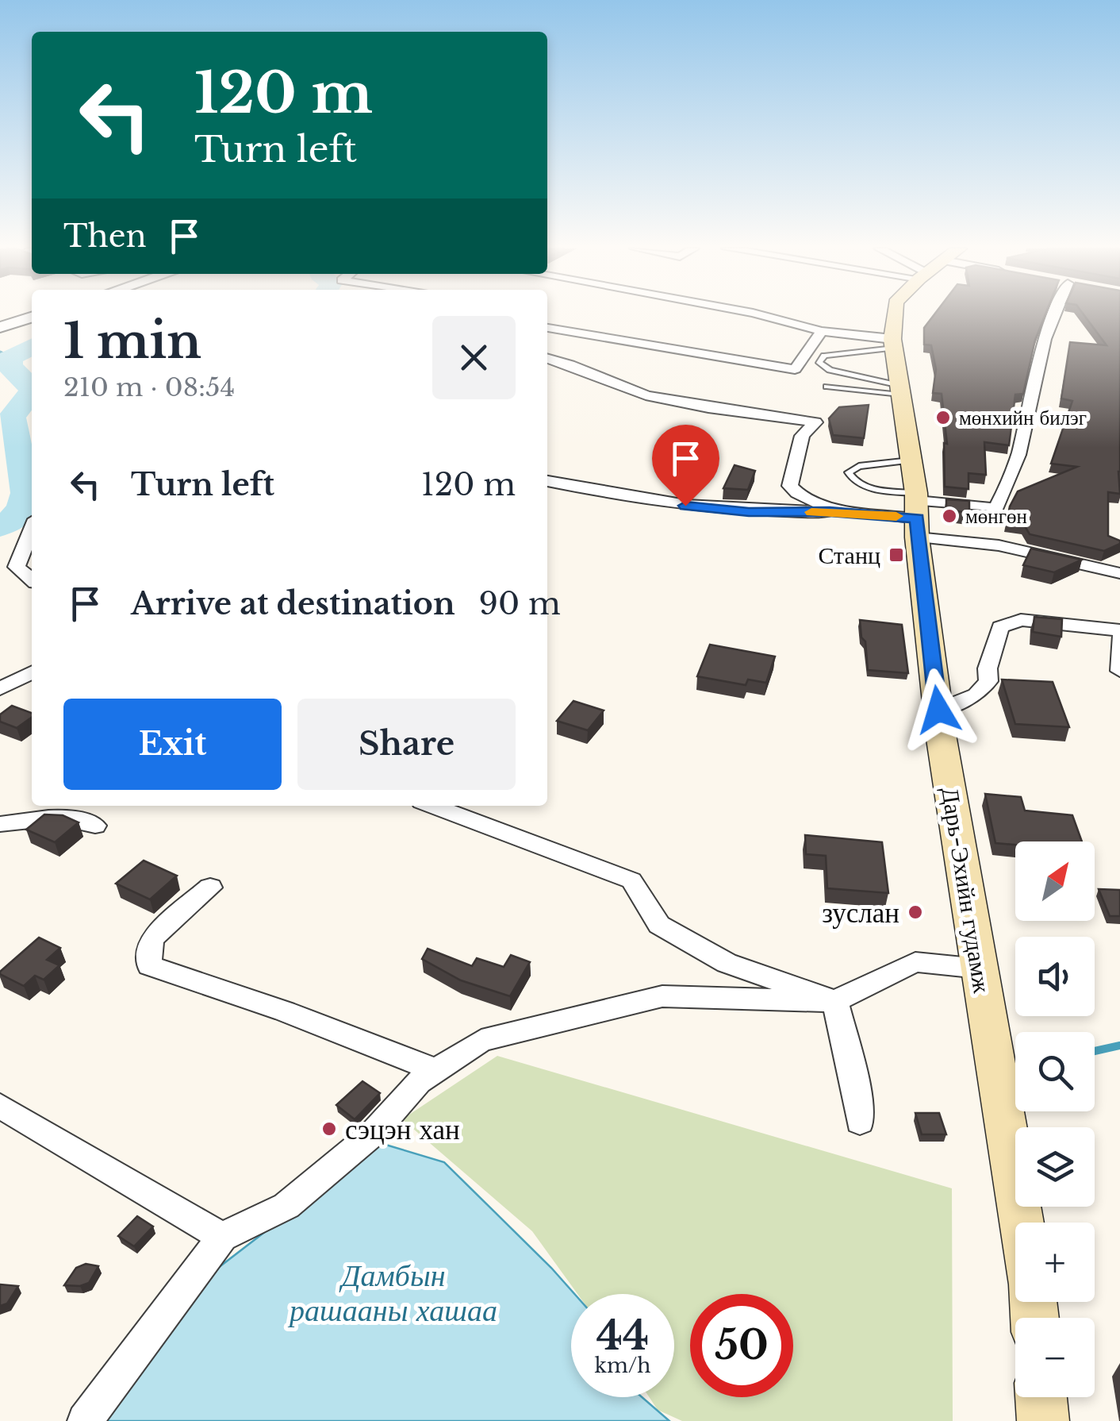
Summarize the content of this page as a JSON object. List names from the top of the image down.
{
  "streets": {
    "main road": ["Дарь-Эхийн гудамж"]
  },
  "water": ["Дамбын рашааны хашаа"],
  "places": {
    "other": [
      "мөнхийн билэг",
      "мөнгөн",
      "зуслан",
      "сэцэн хан"
    ],
    "transit": ["Станц"]
  },
  "north": "top right",
  "page": {
    "turn": ["120 m", "Turn left"],
    "then": "Then",
    "heading": ["1 min", "210 m · 08:54"],
    "list": [
      {
        "name": "Turn left",
        "value": "120 m"
      },
      {
        "name": "Arrive at destination",
        "value": "90 m"
      }
    ],
    "buttons": ["Exit", "Share"],
    "map_buttons": ["+", "−"],
    "speed": "44 km/h",
    "limit": "50"
  }
}
